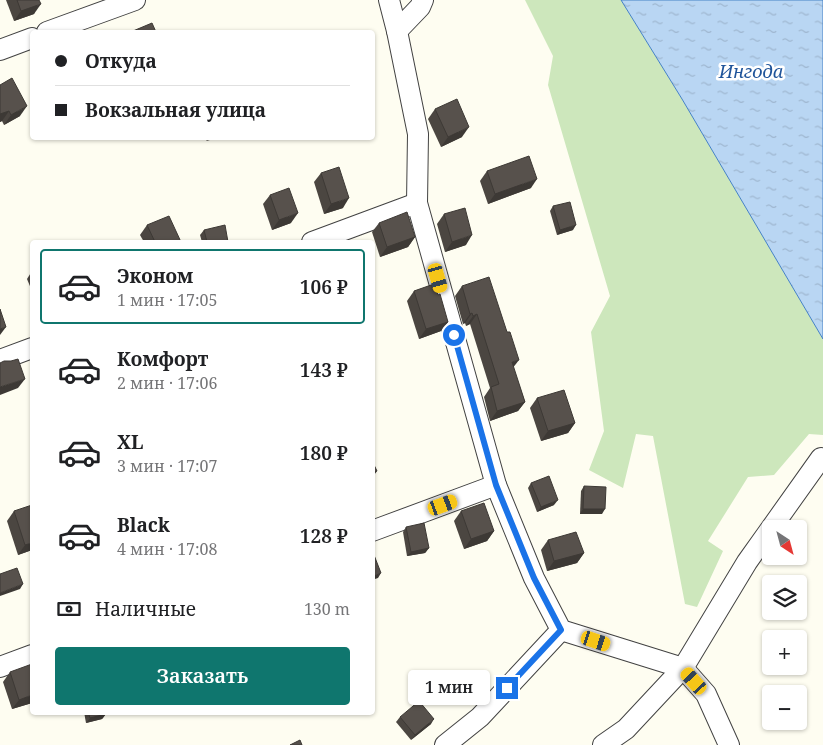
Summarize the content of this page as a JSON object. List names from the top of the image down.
{
  "water": ["Ингода"],
  "north": "bottom right",
  "page": {
    "banner": ["Откуда", "Вокзальная улица"],
    "list": [
      {
        "name": "Эконом",
        "note": "1 мин · 17:05",
        "value": "106 ₽"
      },
      {
        "name": "Комфорт",
        "note": "2 мин · 17:06",
        "value": "143 ₽"
      },
      {
        "name": "XL",
        "note": "3 мин · 17:07",
        "value": "180 ₽"
      },
      {
        "name": "Black",
        "note": "4 мин · 17:08",
        "value": "128 ₽"
      }
    ],
    "map_buttons": ["+", "−"],
    "pay": ["Наличные", "130 m"],
    "buttons": "Заказать",
    "bubble": "1 мин"
  }
}
